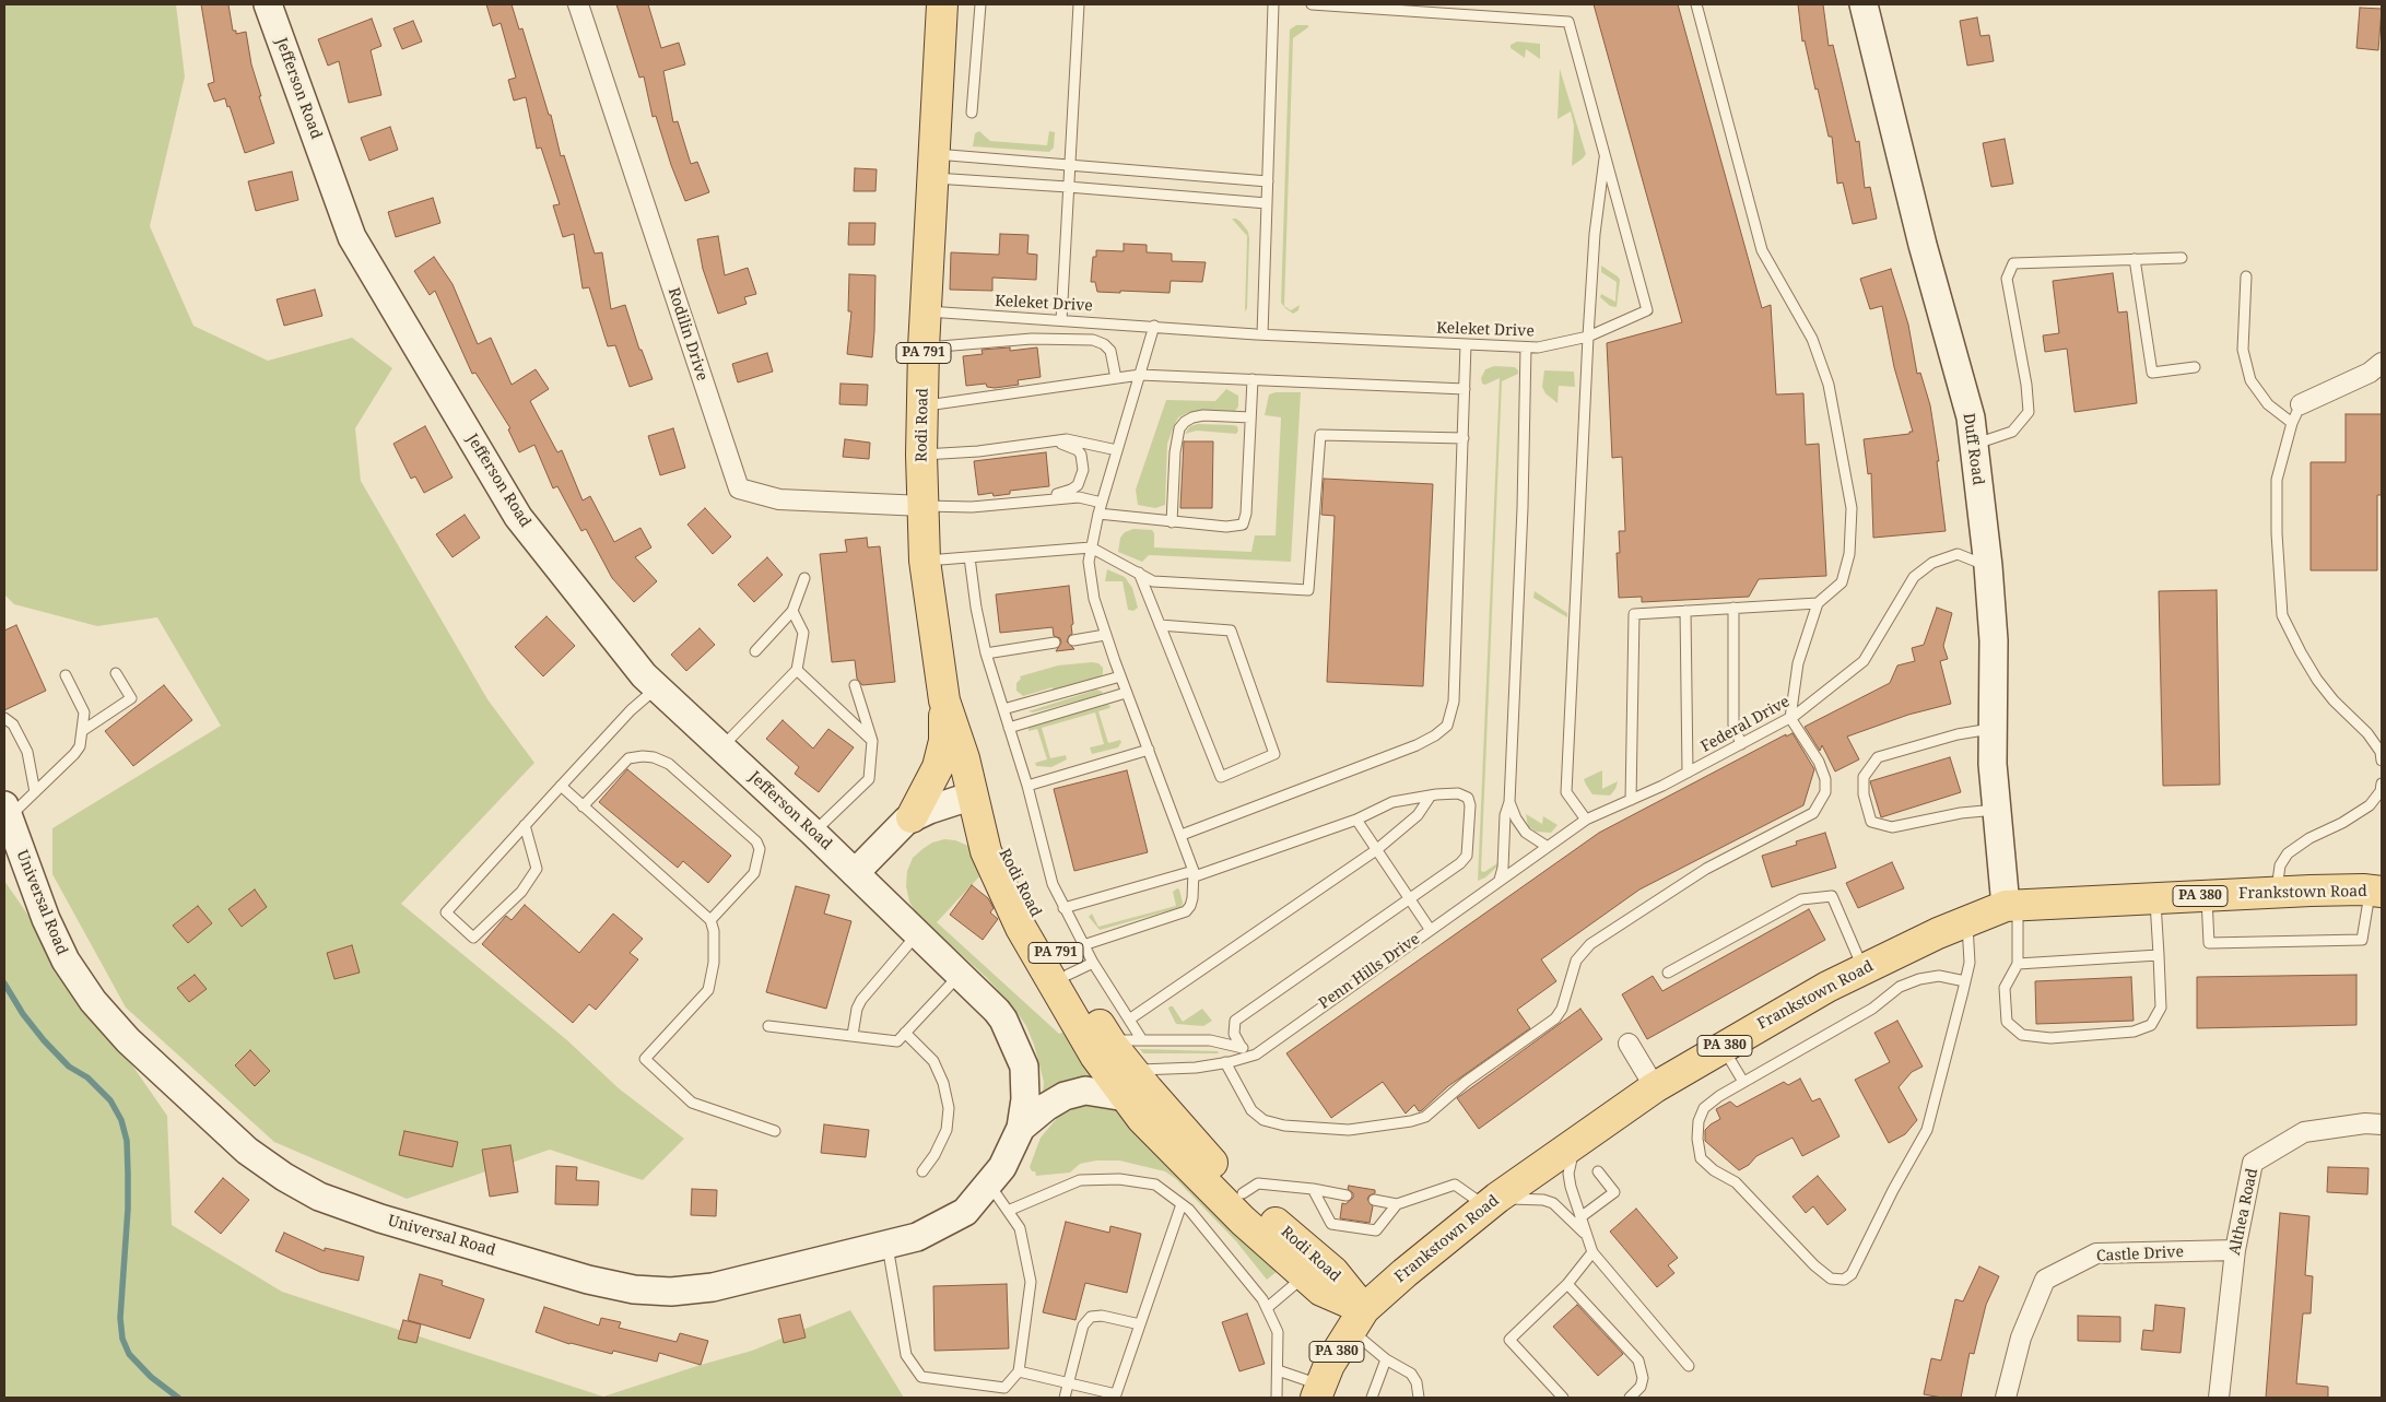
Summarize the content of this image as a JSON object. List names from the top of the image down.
{
  "streets": {
    "main road": [
      "PA 791",
      "Rodi Road",
      "Frankstown Road",
      "PA 380"
    ],
    "street": [
      "Jefferson Road",
      "Rodilin Drive",
      "Duff Road",
      "Universal Road",
      "Althea Road",
      "Castle Drive"
    ],
    "lane": ["Keleket Drive", "Federal Drive", "Penn Hills Drive"]
  },
  "crossings": [
    ["Jefferson Road", "Universal Road"],
    ["Keleket Drive", "Rodi Road"],
    ["Rodilin Drive", "Rodi Road"],
    ["Rodi Road", "Frankstown Road"],
    ["Rodi Road", "Universal Road"],
    ["Rodi Road", "Penn Hills Drive"],
    ["Duff Road", "Federal Drive"],
    ["Duff Road", "Frankstown Road"],
    ["Federal Drive", "Penn Hills Drive"],
    ["Universal Road", "Penn Hills Drive"],
    ["Althea Road", "Castle Drive"]
  ]
}
